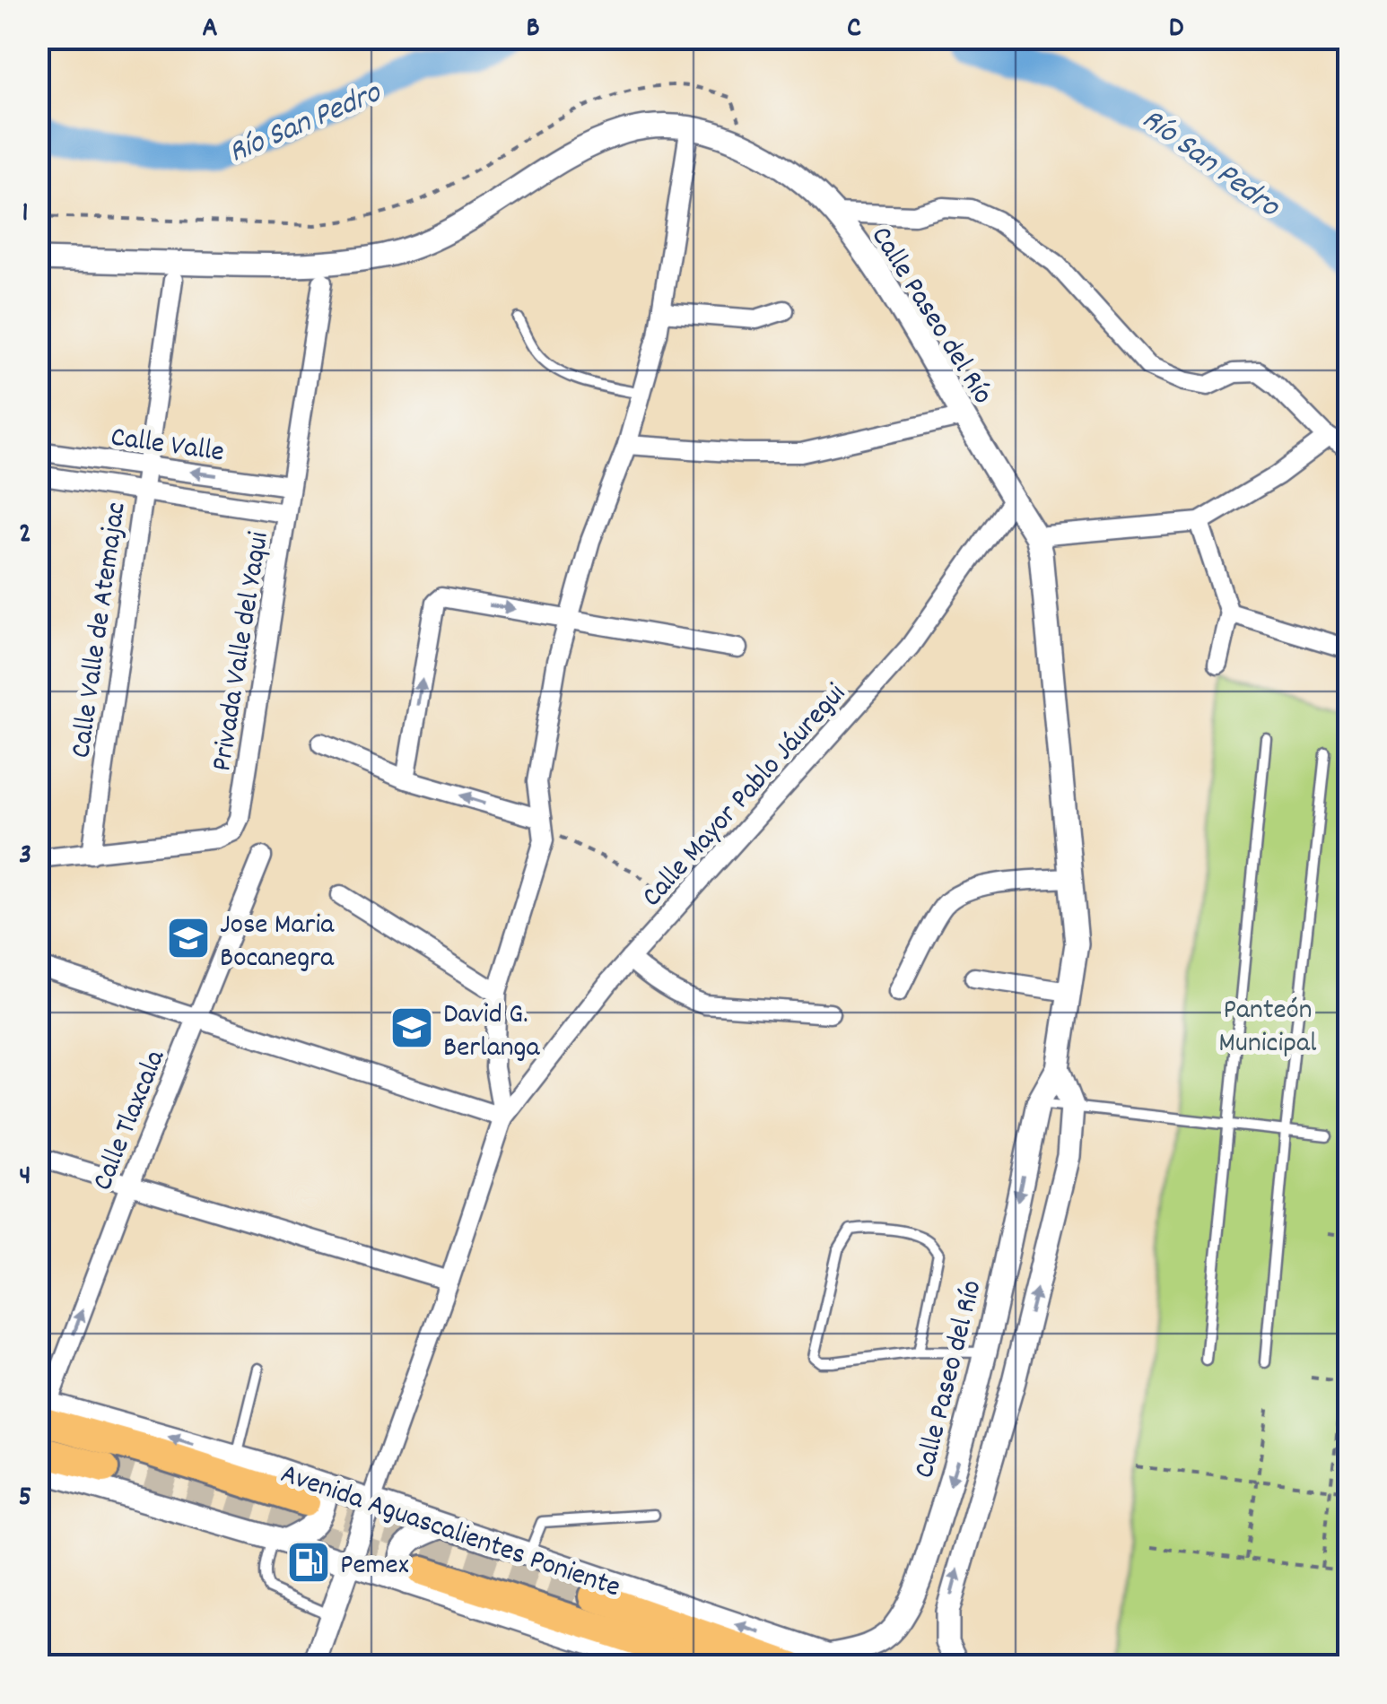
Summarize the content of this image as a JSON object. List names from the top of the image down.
{
  "streets": {
    "main road": ["Avenida Aguascalientes Poniente"],
    "street": [
      "Calle Paseo del Río",
      "Calle Valle",
      "Calle Valle de Atemajac",
      "Privada Valle del Yaqui",
      "Calle Mayor Pablo Jáuregui",
      "Calle Tlaxcala"
    ]
  },
  "crossings": [
    ["Calle Paseo del Río", "Calle Mayor Pablo Jáuregui"],
    ["Calle Paseo del Río", "Avenida Aguascalientes Poniente"],
    ["Calle Valle", "Calle Valle de Atemajac"],
    ["Calle Valle", "Privada Valle del Yaqui"],
    ["Calle Valle de Atemajac", "Privada Valle del Yaqui"],
    ["Calle Tlaxcala", "Avenida Aguascalientes Poniente"]
  ],
  "one_way": ["Calle Tlaxcala"],
  "water": ["Río San Pedro"],
  "parks": ["Panteón Municipal"],
  "places": {
    "school or university": ["Jose Maria Bocanegra", "David G. Berlanga"],
    "fuel station": ["Pemex"]
  },
  "grid": {
    "columns": [
      "A",
      "B",
      "C",
      "D"
    ],
    "rows": [
      "1",
      "2",
      "3",
      "4",
      "5"
    ]
  }
}
